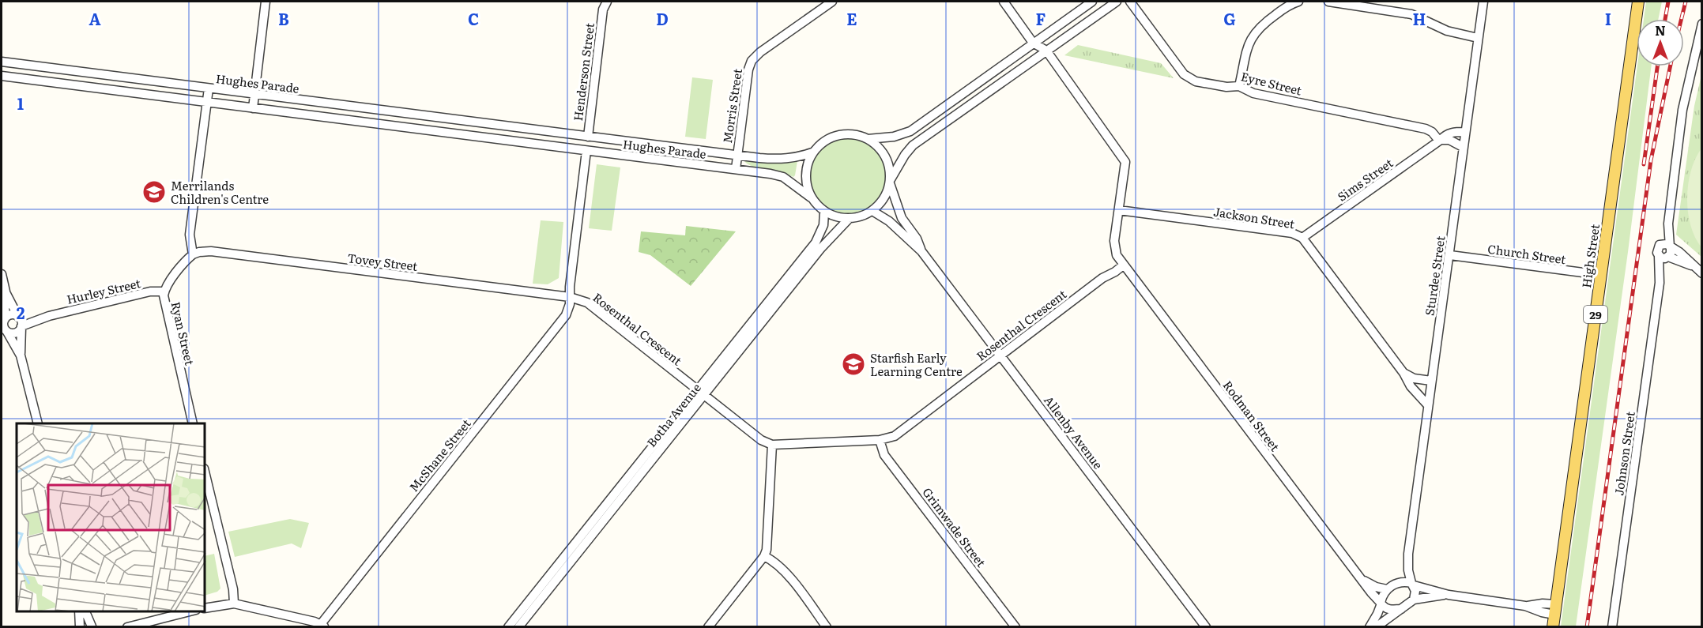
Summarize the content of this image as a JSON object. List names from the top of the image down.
{
  "streets": {
    "main road": ["High Street", "29"],
    "street": [
      "Henderson Street",
      "Hughes Parade",
      "Eyre Street",
      "Morris Street",
      "Sims Street",
      "Jackson Street",
      "Church Street",
      "Tovey Street",
      "Sturdee Street",
      "Hurley Street",
      "Rosenthal Crescent",
      "Ryan Street",
      "Botha Avenue",
      "Rodman Street",
      "Allenby Avenue",
      "Johnson Street",
      "McShane Street",
      "Grimwade Street"
    ]
  },
  "crossings": [
    ["Henderson Street", "Hughes Parade"],
    ["Hughes Parade", "Morris Street"],
    ["Hughes Parade", "Botha Avenue"],
    ["Hughes Parade", "Allenby Avenue"],
    ["Eyre Street", "Sims Street"],
    ["Sims Street", "Jackson Street"],
    ["Sims Street", "Sturdee Street"],
    ["Jackson Street", "Sturdee Street"],
    ["Church Street", "High Street"],
    ["Church Street", "Sturdee Street"],
    ["Tovey Street", "Rosenthal Crescent"],
    ["Tovey Street", "Ryan Street"],
    ["Tovey Street", "McShane Street"],
    ["Sturdee Street", "Rodman Street"],
    ["Hurley Street", "Ryan Street"],
    ["Rosenthal Crescent", "Botha Avenue"],
    ["Rosenthal Crescent", "Rodman Street"],
    ["Rosenthal Crescent", "Allenby Avenue"],
    ["Rosenthal Crescent", "McShane Street"],
    ["Rosenthal Crescent", "Grimwade Street"],
    ["Botha Avenue", "Allenby Avenue"]
  ],
  "places": {
    "school or university": ["Merrilands Children's Centre", "Starfish Early Learning Centre"]
  },
  "north": "top",
  "grid": {
    "columns": [
      "A",
      "B",
      "C",
      "D",
      "E",
      "F",
      "G",
      "H",
      "I"
    ],
    "rows": ["1", "2"]
  }
}
